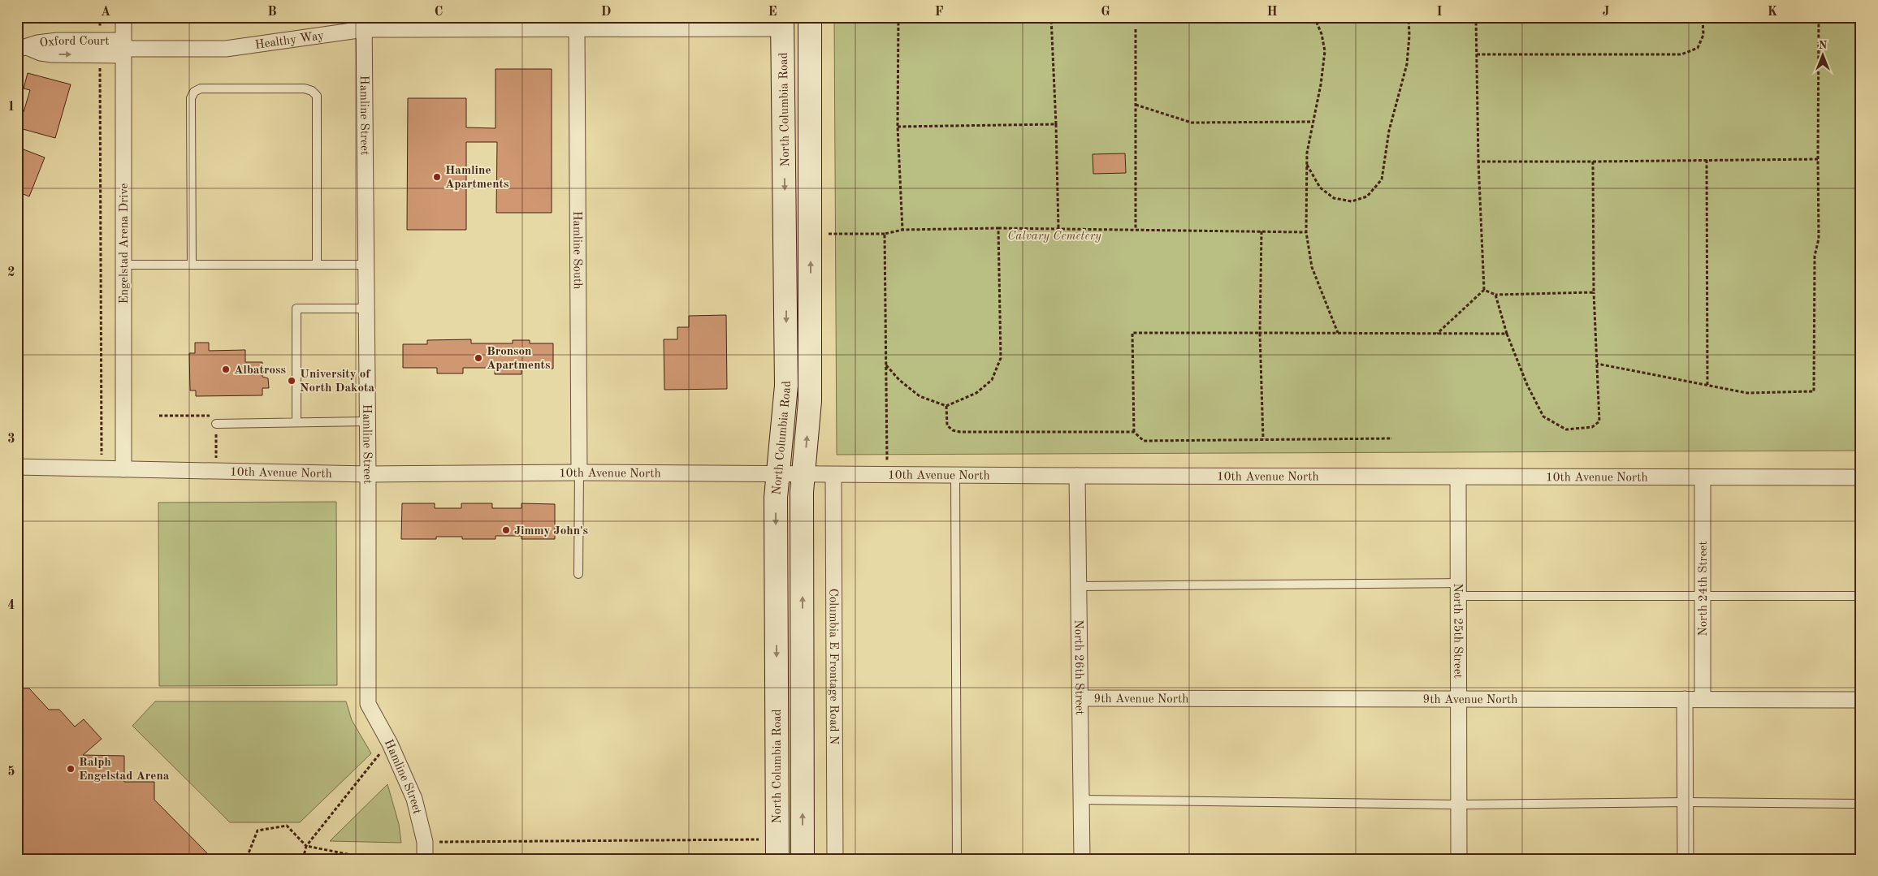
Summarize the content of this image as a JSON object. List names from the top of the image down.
{
  "streets": {
    "main road": ["North Columbia Road"],
    "street": [
      "Healthy Way",
      "Oxford Court",
      "Hamline Street",
      "Engelstad Arena Drive",
      "Hamline South",
      "10th Avenue North",
      "North 24th Street",
      "North 25th Street",
      "Columbia E Frontage Road N",
      "North 26th Street",
      "9th Avenue North"
    ]
  },
  "crossings": [
    ["Healthy Way", "Oxford Court"],
    ["Healthy Way", "North Columbia Road"],
    ["Healthy Way", "Hamline Street"],
    ["Healthy Way", "Engelstad Arena Drive"],
    ["Healthy Way", "Hamline South"],
    ["Oxford Court", "Engelstad Arena Drive"],
    ["North Columbia Road", "10th Avenue North"],
    ["Hamline Street", "10th Avenue North"],
    ["Engelstad Arena Drive", "10th Avenue North"],
    ["Hamline South", "10th Avenue North"],
    ["10th Avenue North", "North 24th Street"],
    ["10th Avenue North", "North 25th Street"],
    ["10th Avenue North", "Columbia E Frontage Road N"],
    ["10th Avenue North", "North 26th Street"],
    ["North 24th Street", "9th Avenue North"],
    ["North 25th Street", "9th Avenue North"],
    ["North 26th Street", "9th Avenue North"]
  ],
  "parks": ["Calvary Cemetery"],
  "places": [
    "Hamline Apartments",
    "Bronson Apartments",
    "Albatross",
    "University of North Dakota",
    "Jimmy John's",
    "Ralph Engelstad Arena"
  ],
  "north": "top",
  "grid": {
    "columns": [
      "A",
      "B",
      "C",
      "D",
      "E",
      "F",
      "G",
      "H",
      "I",
      "J",
      "K"
    ],
    "rows": [
      "1",
      "2",
      "3",
      "4",
      "5"
    ]
  }
}
